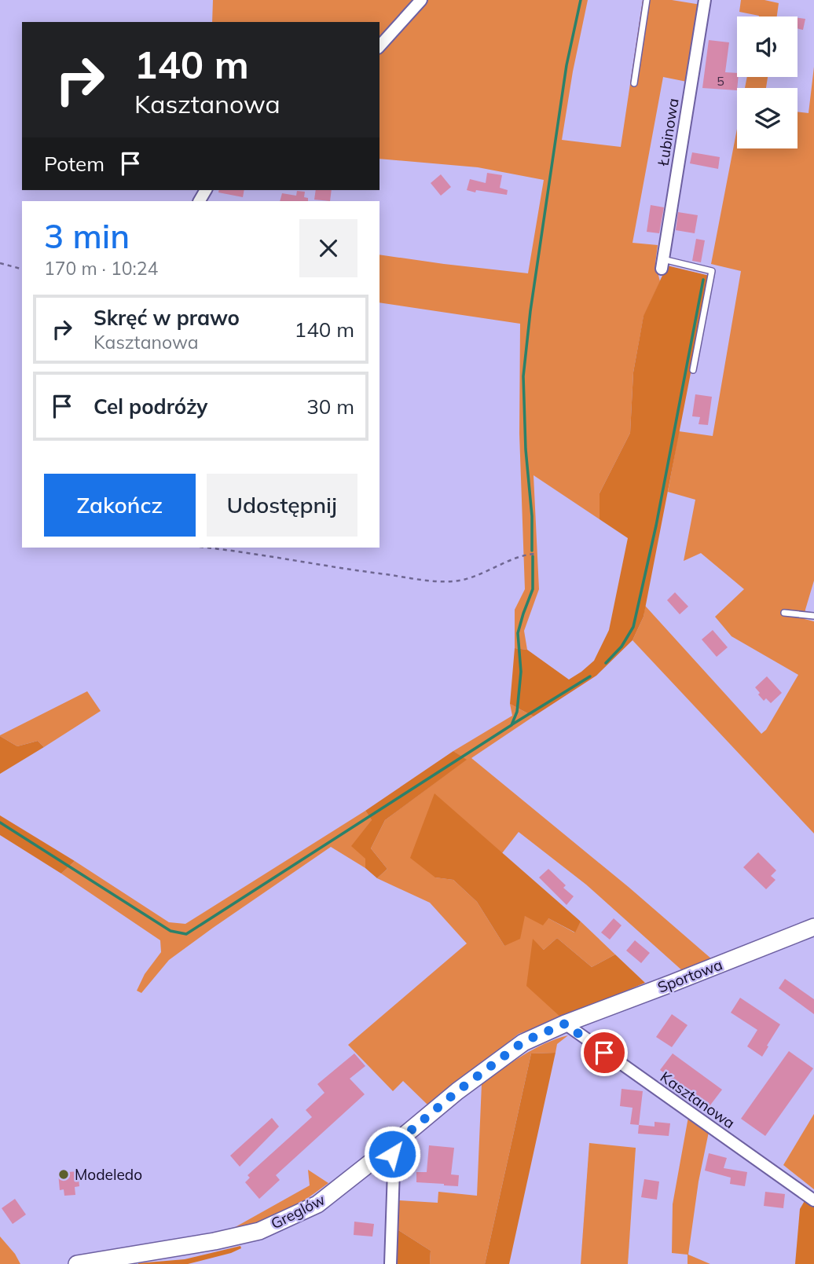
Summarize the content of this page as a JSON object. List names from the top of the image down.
{
  "streets": {
    "street": [
      "Łubinowa",
      "Sportowa",
      "Kasztanowa",
      "Greglów"
    ]
  },
  "crossings": [
    ["Sportowa", "Kasztanowa"],
    ["Sportowa", "Greglów"],
    ["Kasztanowa", "Greglów"]
  ],
  "places": ["Modeledo"],
  "house_numbers": ["5"],
  "page": {
    "turn": ["140 m", "Kasztanowa"],
    "then": "Potem",
    "heading": ["3 min", "170 m · 10:24"],
    "list": [
      {
        "name": "Skręć w prawo",
        "note": "Kasztanowa",
        "value": "140 m"
      },
      {
        "name": "Cel podróży",
        "value": "30 m"
      }
    ],
    "buttons": ["Zakończ", "Udostępnij"]
  }
}
